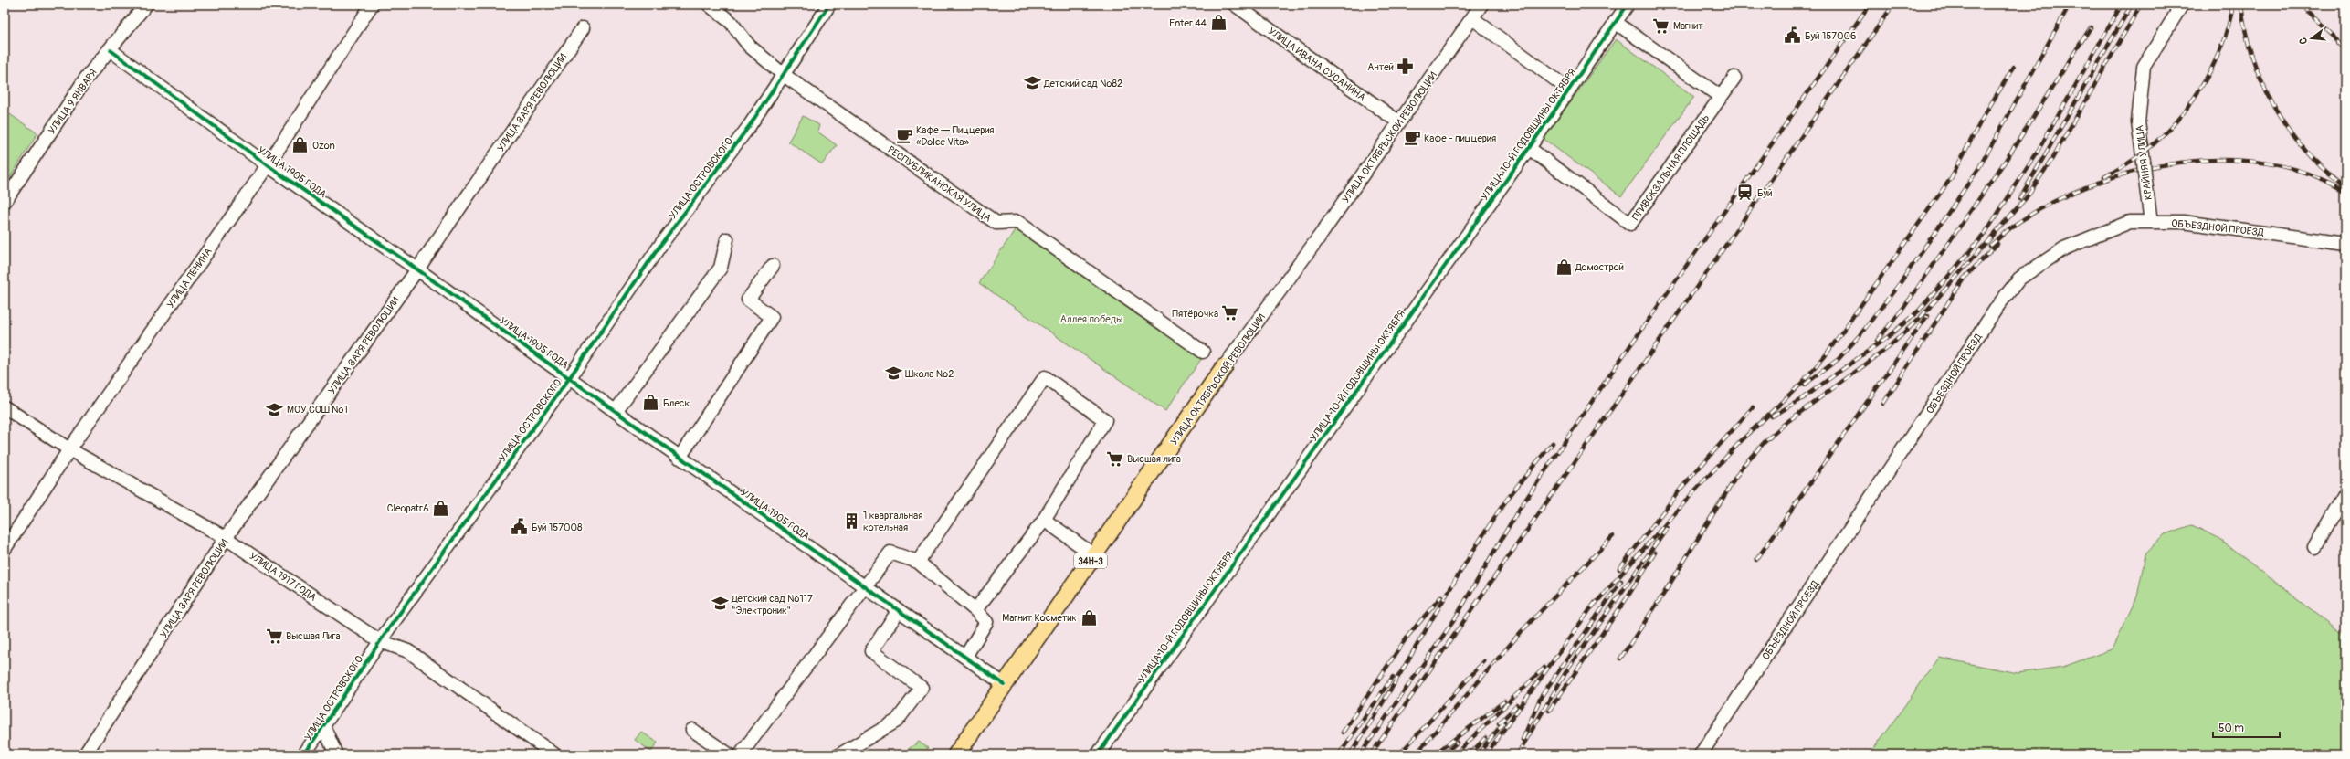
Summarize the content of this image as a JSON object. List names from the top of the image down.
{
  "streets": {
    "main road": ["УЛИЦА ОКТЯБРЬСКОЙ РЕВОЛЮЦИИ", "34Н-3"],
    "street": [
      "УЛИЦА ИВАНА СУСАНИНА",
      "УЛИЦА 9 ЯНВАРЯ",
      "УЛИЦА ЗАРЯ РЕВОЛЮЦИИ",
      "УЛИЦА 10-Й ГОДОВЩИНЫ ОКТЯБРЯ",
      "КРАЙНЯЯ УЛИЦА",
      "ПРИВОКЗАЛЬНАЯ ПЛОЩАДЬ",
      "УЛИЦА 1905 ГОДА",
      "УЛИЦА ОСТРОВСКОГО",
      "РЕСПУБЛИКАНСКАЯ УЛИЦА",
      "ОБЪЕЗДНОЙ ПРОЕЗД",
      "УЛИЦА ЛЕНИНА",
      "УЛИЦА 1917 ГОДА"
    ]
  },
  "crossings": [
    ["УЛИЦА ИВАНА СУСАНИНА", "УЛИЦА ОКТЯБРЬСКОЙ РЕВОЛЮЦИИ"],
    ["УЛИЦА 9 ЯНВАРЯ", "УЛИЦА 1905 ГОДА"],
    ["УЛИЦА ЗАРЯ РЕВОЛЮЦИИ", "УЛИЦА 1905 ГОДА"],
    ["УЛИЦА ЗАРЯ РЕВОЛЮЦИИ", "УЛИЦА 1917 ГОДА"],
    ["УЛИЦА 10-Й ГОДОВЩИНЫ ОКТЯБРЯ", "ПРИВОКЗАЛЬНАЯ ПЛОЩАДЬ"],
    ["УЛИЦА ОКТЯБРЬСКОЙ РЕВОЛЮЦИИ", "УЛИЦА 1905 ГОДА"],
    ["КРАЙНЯЯ УЛИЦА", "ОБЪЕЗДНОЙ ПРОЕЗД"],
    ["УЛИЦА 1905 ГОДА", "УЛИЦА ОСТРОВСКОГО"],
    ["УЛИЦА 1905 ГОДА", "УЛИЦА ЛЕНИНА"],
    ["УЛИЦА ОСТРОВСКОГО", "РЕСПУБЛИКАНСКАЯ УЛИЦА"],
    ["УЛИЦА ОСТРОВСКОГО", "УЛИЦА 1917 ГОДА"],
    ["УЛИЦА ЛЕНИНА", "УЛИЦА 1917 ГОДА"]
  ],
  "parks": ["Аллея победы"],
  "places": {
    "shop": [
      "Enter 44",
      "Ozon",
      "Домострой",
      "Блеск",
      "CleopatrA",
      "Магнит Косметик"
    ],
    "supermarket": [
      "Магнит",
      "Пятёрочка",
      "Высшая лига",
      "Высшая Лига"
    ],
    "public building": ["Буй 157006", "Буй 157008"],
    "pharmacy": ["Антей"],
    "school or university": [
      "Детский сад №82",
      "Школа №2",
      "МОУ СОШ №1",
      "Детский сад №117 \"Электроник\""
    ],
    "cafe": ["Кафе — Пиццерия «Dolce Vita»", "Кафе - пиццерия"],
    "station": ["Буй"],
    "building": ["1 квартальная котельная"]
  },
  "scale_bar": "50 m",
  "north": "left"
}
